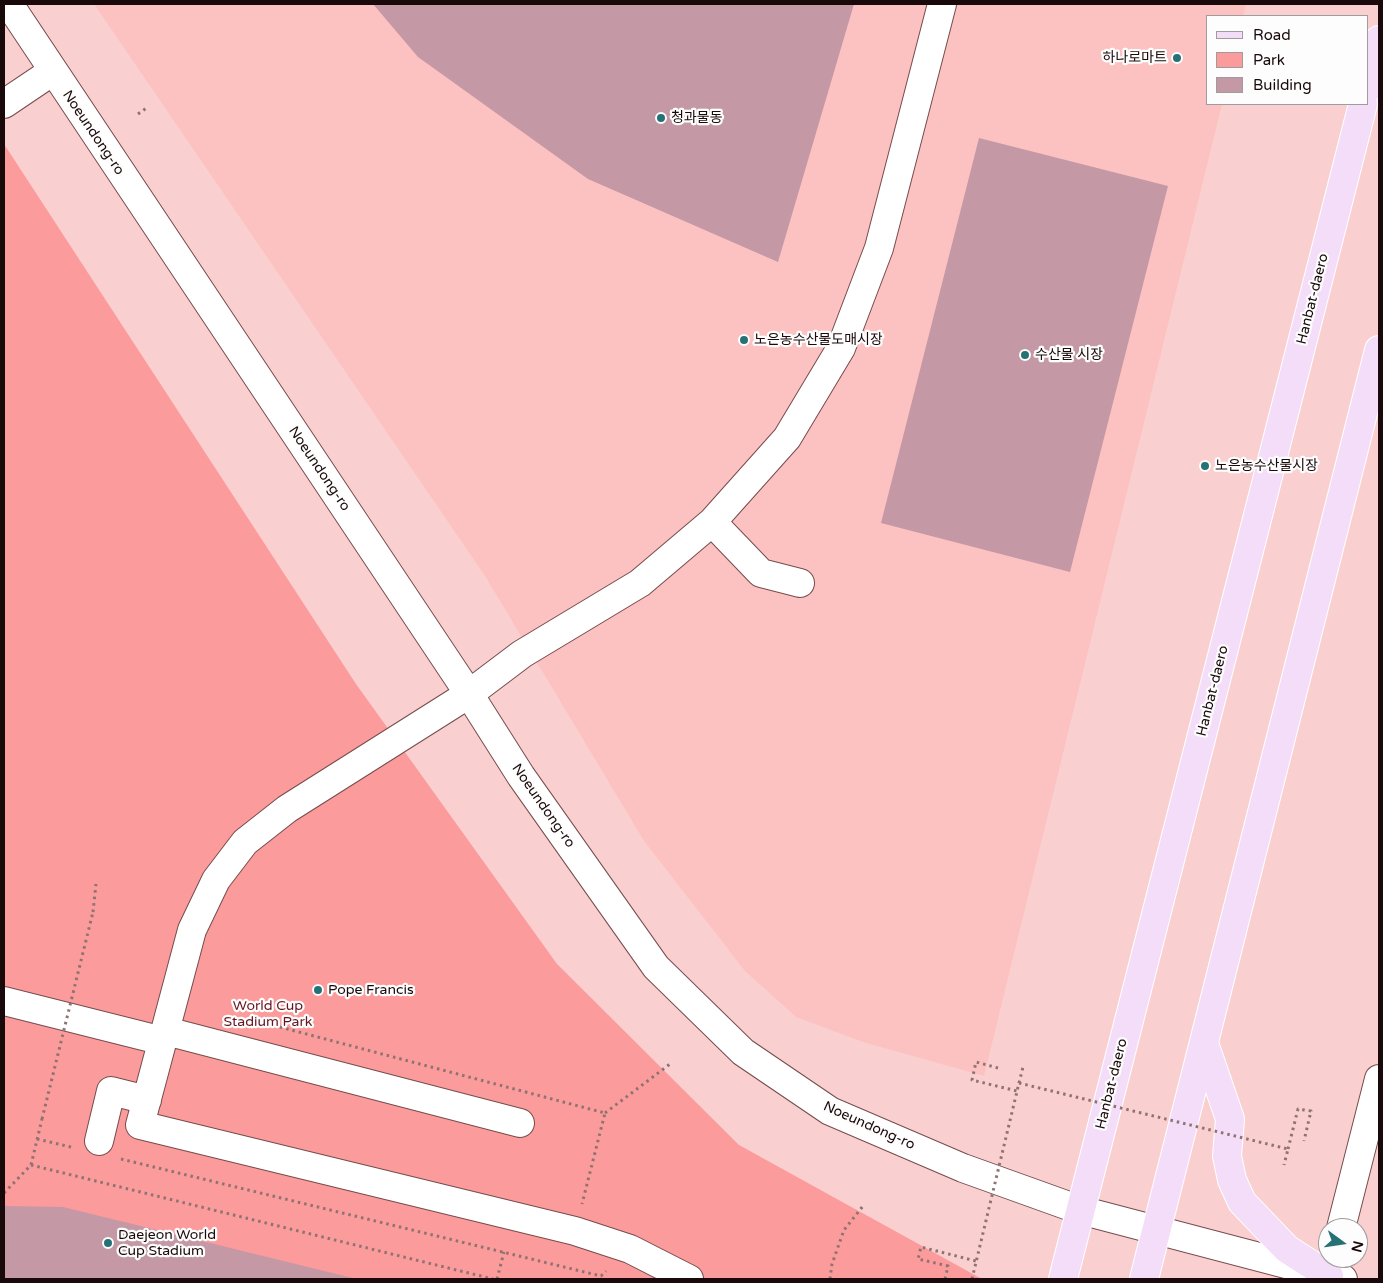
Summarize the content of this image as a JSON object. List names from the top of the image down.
{
  "streets": {
    "main road": ["Hanbat-daero"],
    "street": ["Noeundong-ro"]
  },
  "crossings": [
    ["Noeundong-ro", "Hanbat-daero"]
  ],
  "parks": ["World Cup Stadium Park"],
  "places": [
    "하나로마트",
    "청과물동",
    "노은농수산물도매시장",
    "수산물 시장",
    "노은농수산물시장",
    "Pope Francis",
    "Daejeon World Cup Stadium"
  ],
  "legend": ["Road", "Park", "Building"],
  "north": "right"
}
